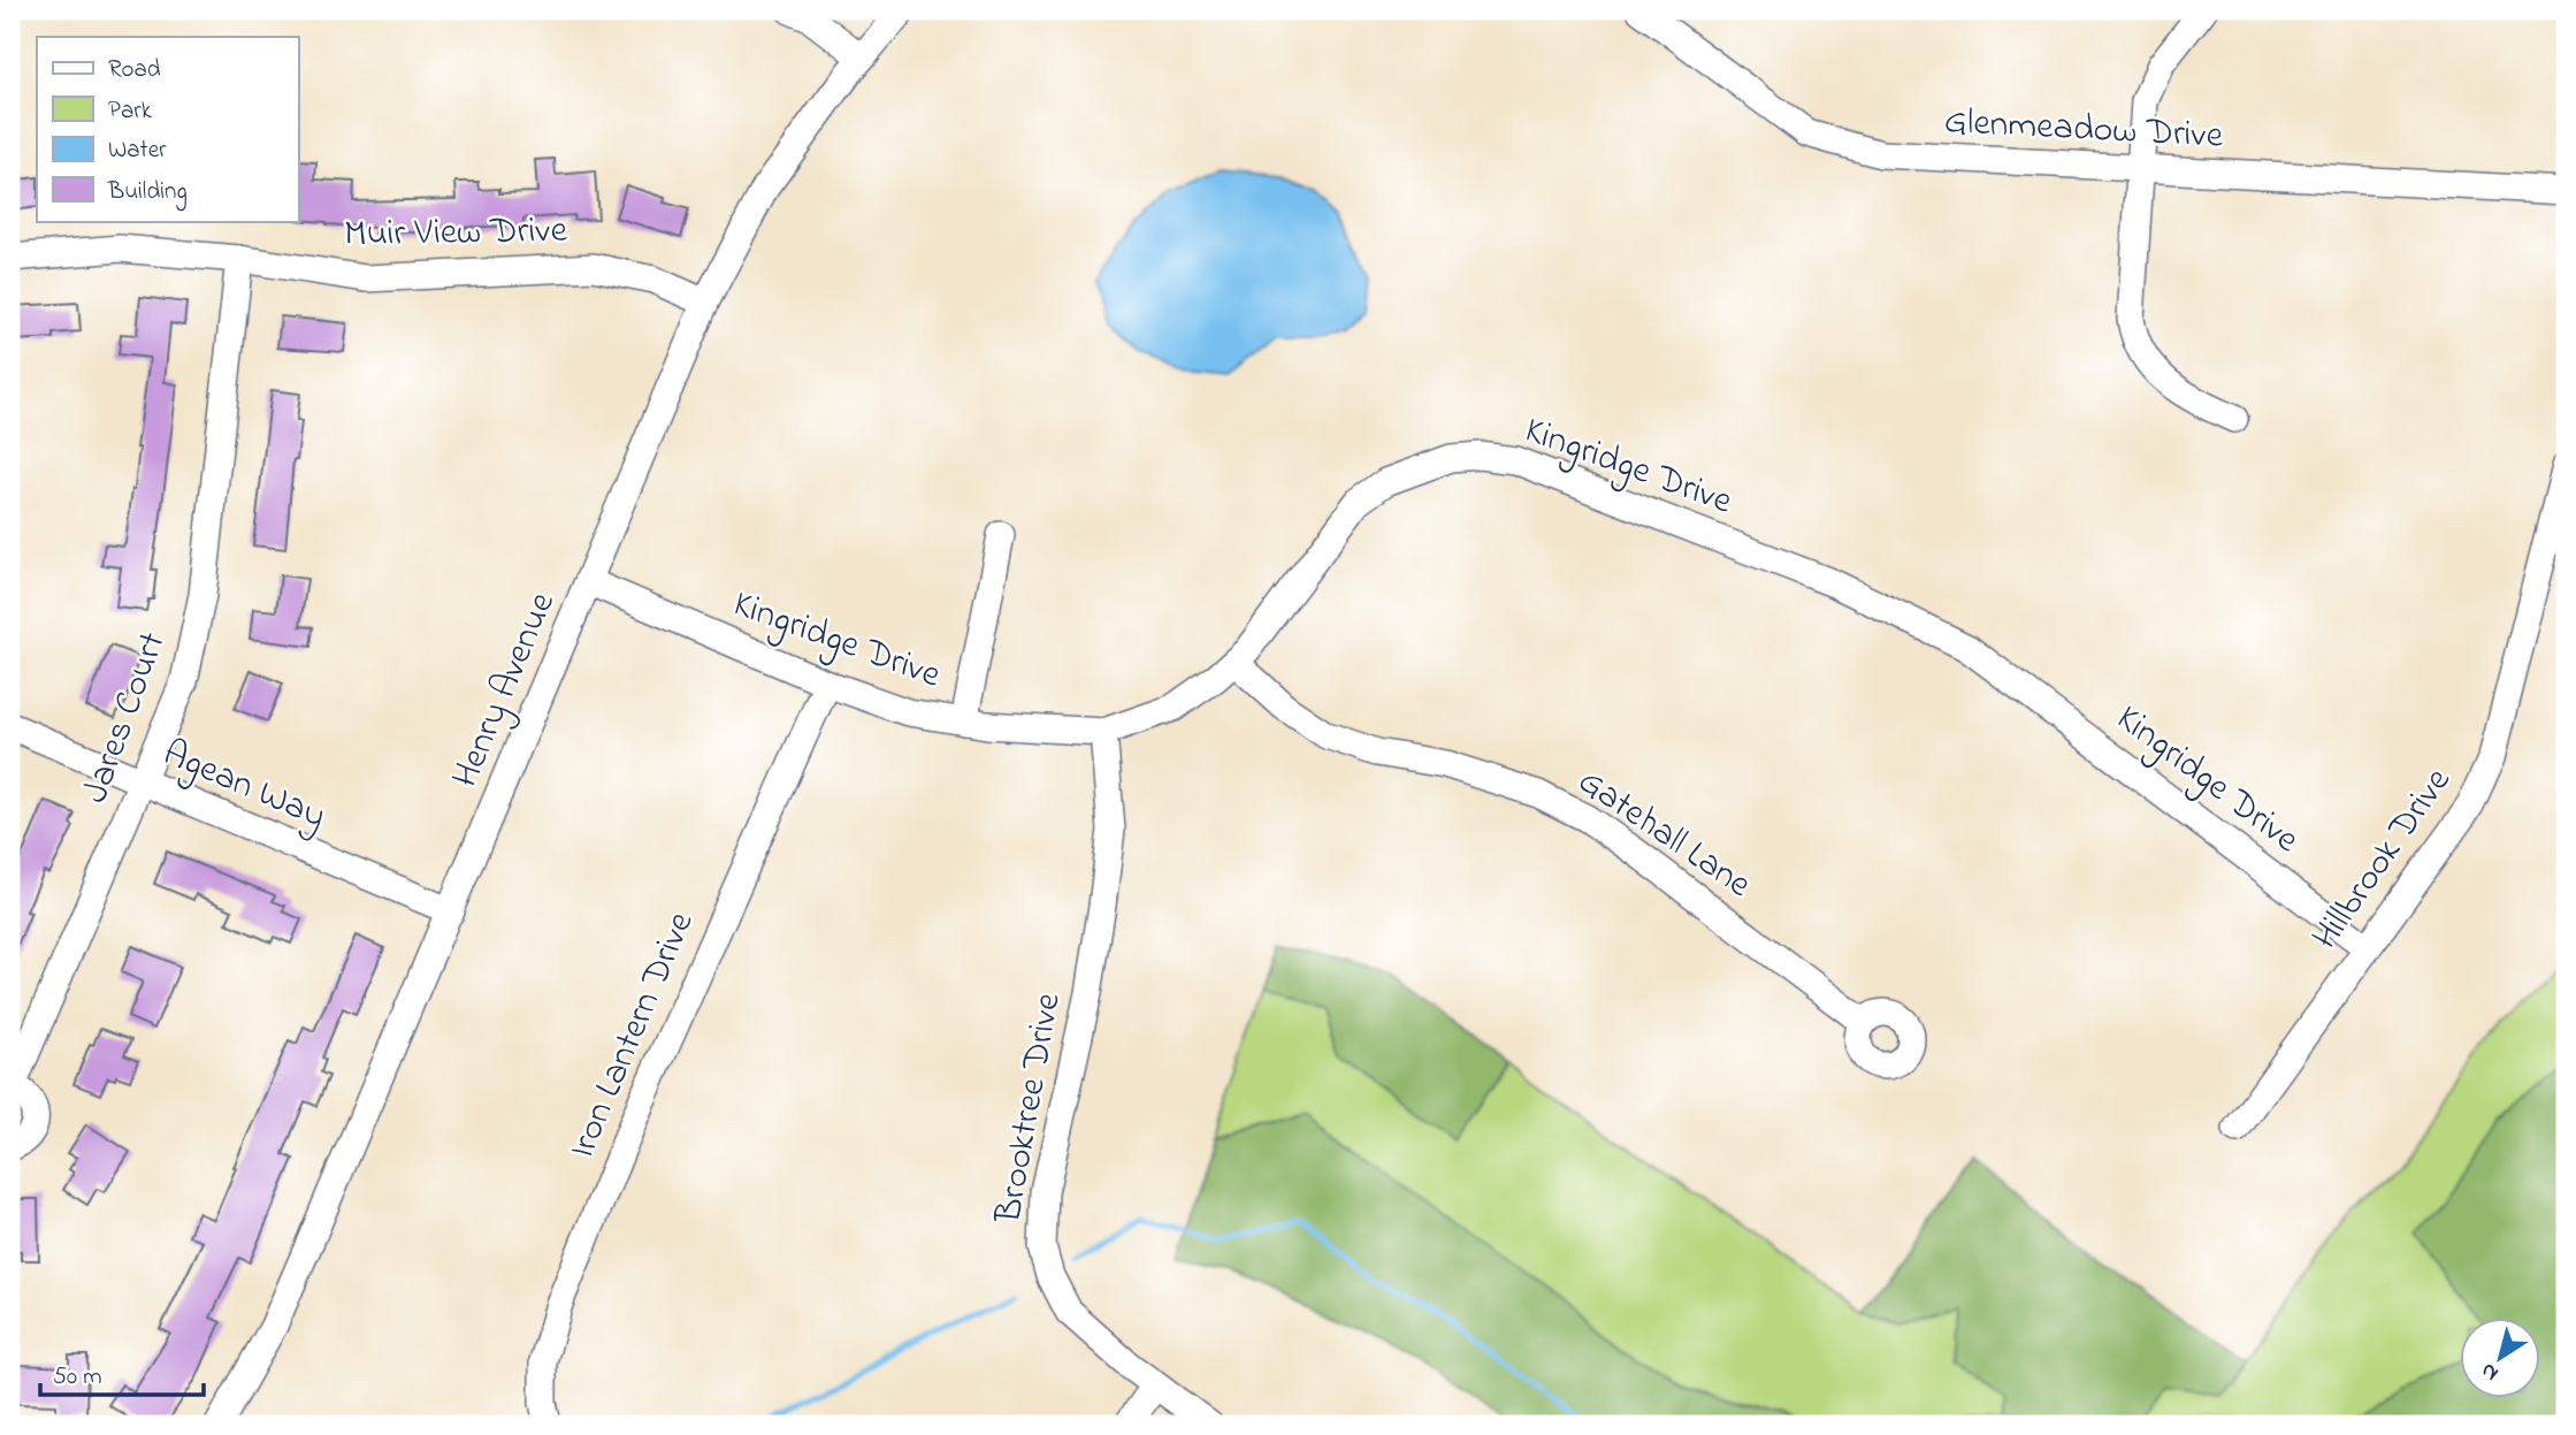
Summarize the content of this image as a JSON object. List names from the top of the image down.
{
  "streets": {
    "street": [
      "Glenmeadow Drive",
      "Muir View Drive",
      "Kingridge Drive",
      "Henry Avenue",
      "Jares Court",
      "Agean Way",
      "Gatehall Lane",
      "Hillbrook Drive",
      "Iron Lantern Drive",
      "Brooktree Drive"
    ]
  },
  "crossings": [
    ["Muir View Drive", "Henry Avenue"],
    ["Muir View Drive", "Jares Court"],
    ["Kingridge Drive", "Henry Avenue"],
    ["Kingridge Drive", "Gatehall Lane"],
    ["Kingridge Drive", "Hillbrook Drive"],
    ["Kingridge Drive", "Iron Lantern Drive"],
    ["Kingridge Drive", "Brooktree Drive"],
    ["Henry Avenue", "Agean Way"],
    ["Jares Court", "Agean Way"]
  ],
  "legend": [
    "Road",
    "Park",
    "Water",
    "Building"
  ],
  "scale_bar": "50 m",
  "north": "bottom left"
}
